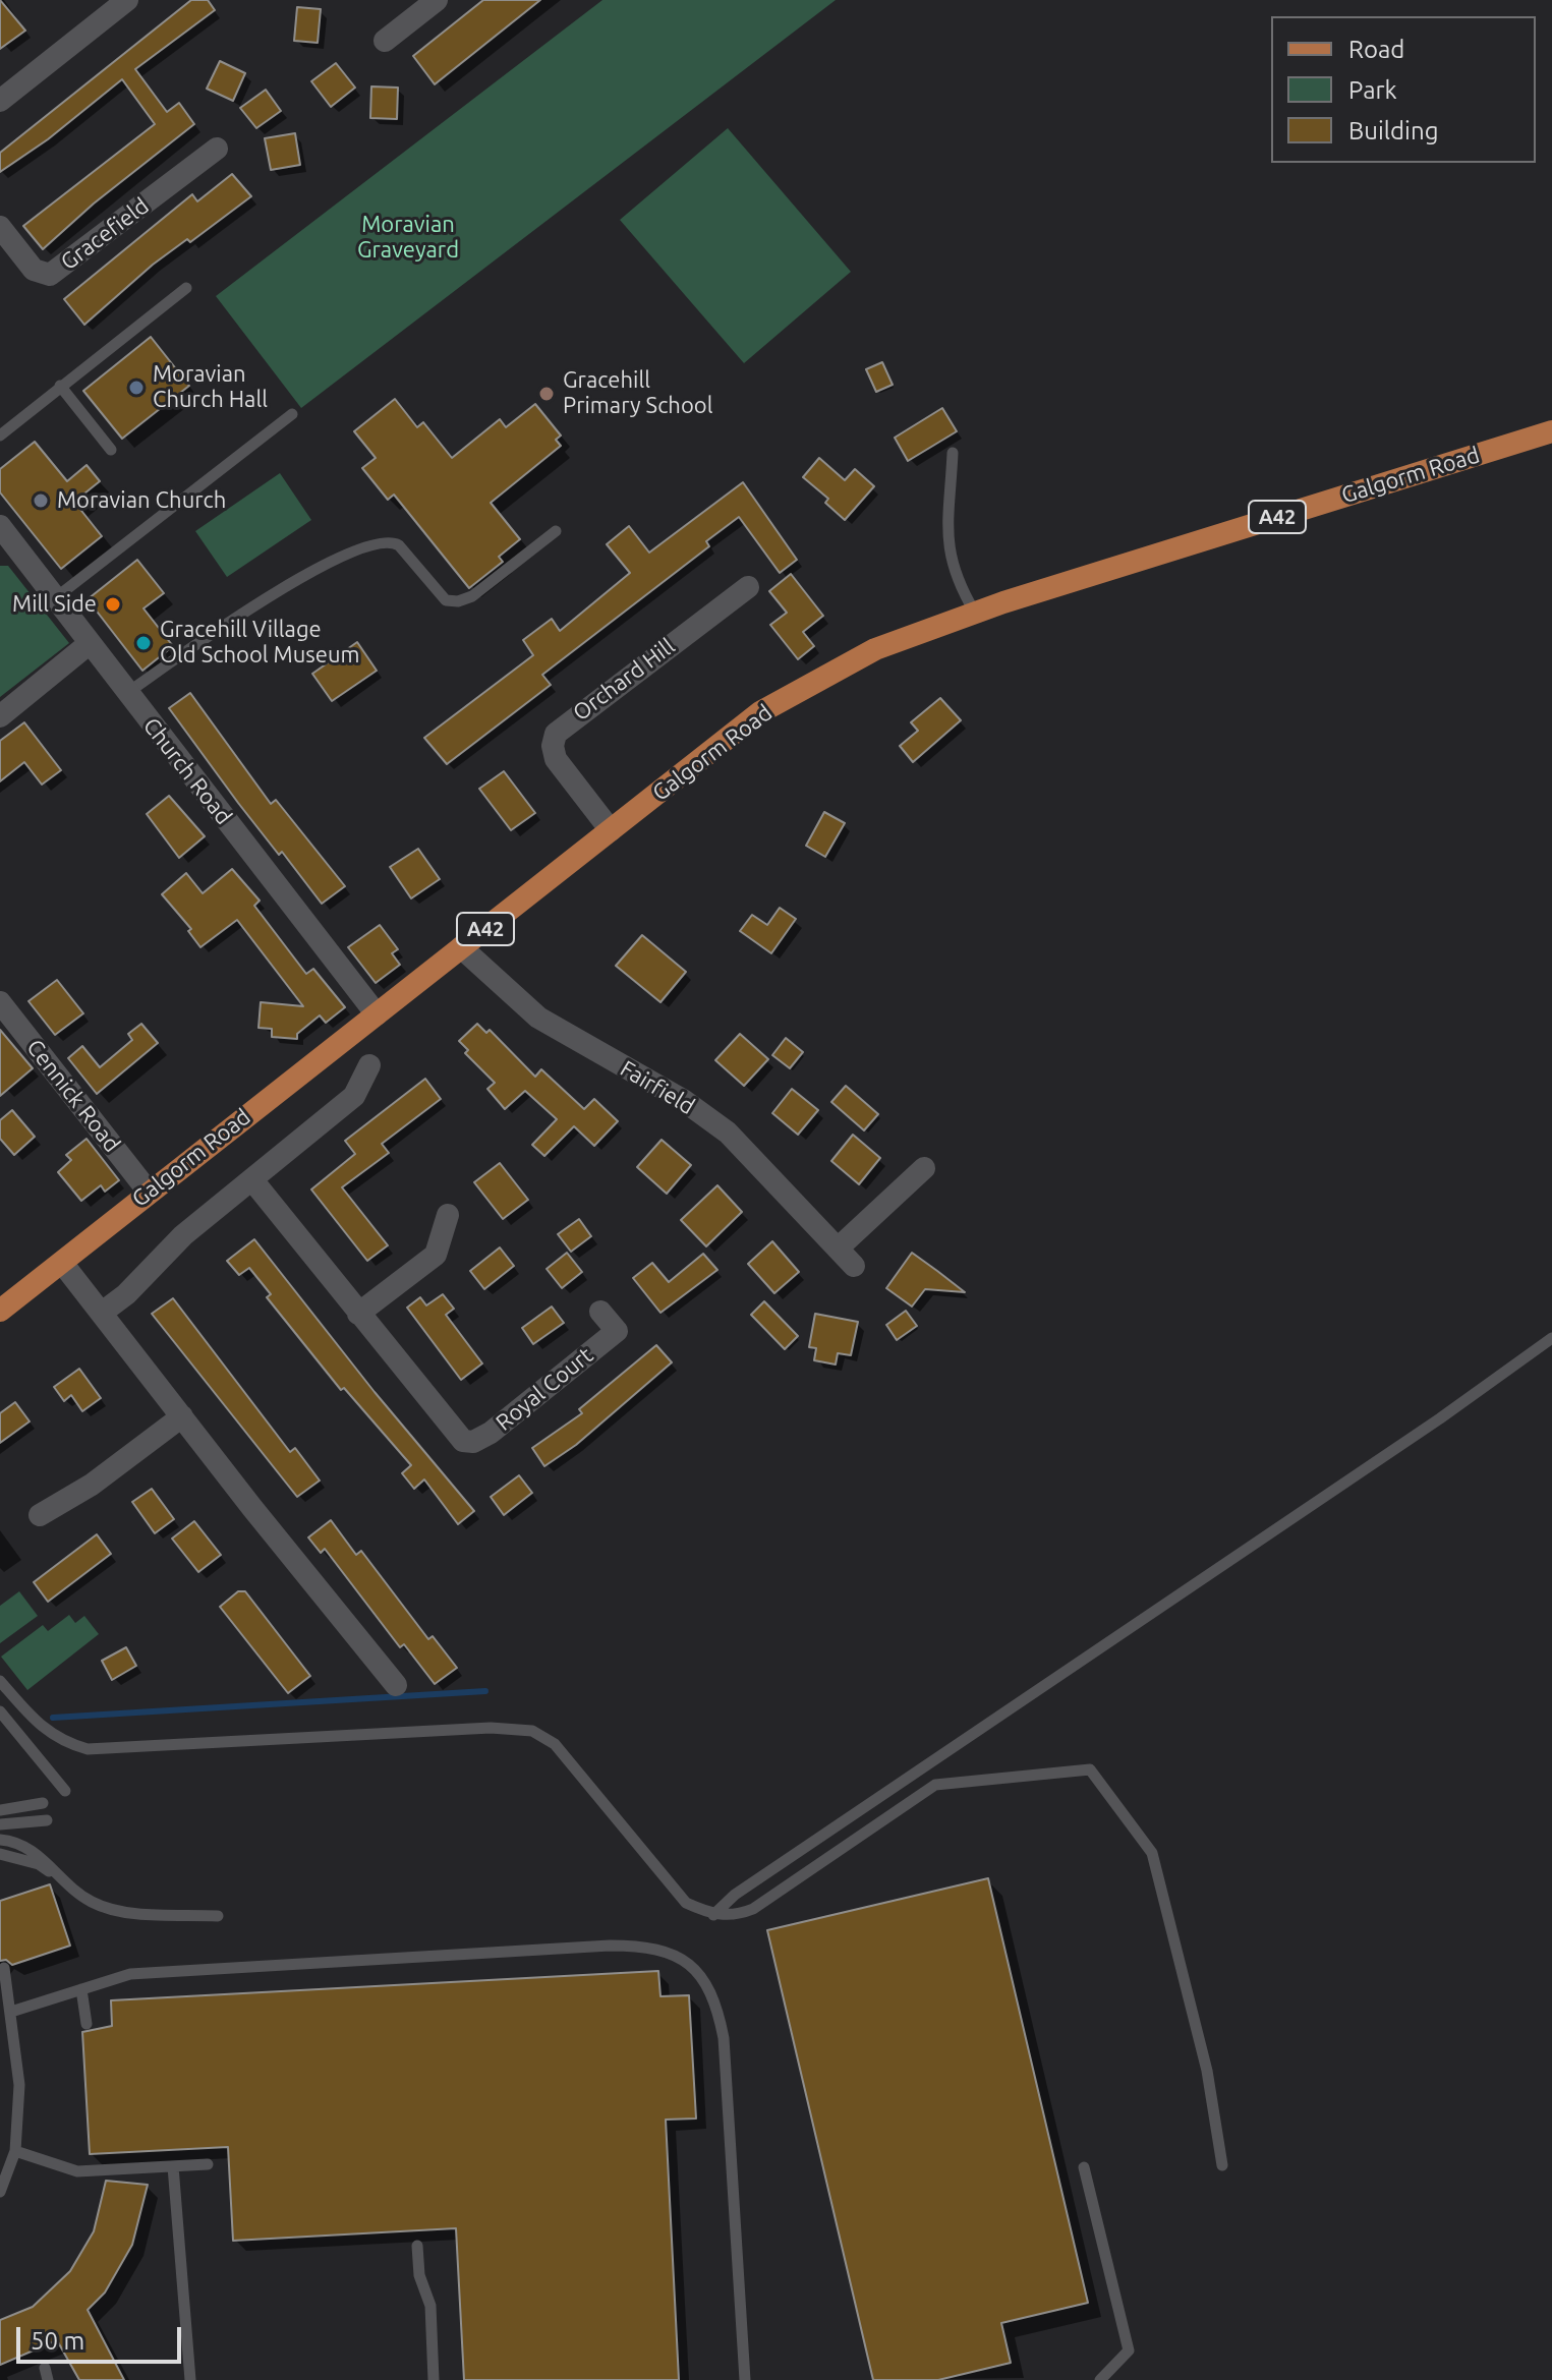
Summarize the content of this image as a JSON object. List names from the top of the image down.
{
  "streets": {
    "main road": ["Galgorm Road", "A42"],
    "street": [
      "Gracefield",
      "Orchard Hill",
      "Church Road",
      "Fairfield",
      "Cennick Road",
      "Royal Court"
    ]
  },
  "crossings": [
    ["Galgorm Road", "Orchard Hill"],
    ["Galgorm Road", "Church Road"],
    ["Galgorm Road", "Fairfield"],
    ["Galgorm Road", "Cennick Road"]
  ],
  "parks": ["Moravian Graveyard"],
  "places": [
    "Moravian Church Hall",
    "Gracehill Primary School",
    "Moravian Church",
    "Mill Side",
    "Gracehill Village Old School Museum"
  ],
  "legend": ["Road", "Park", "Building"],
  "scale_bar": "50 m"
}
